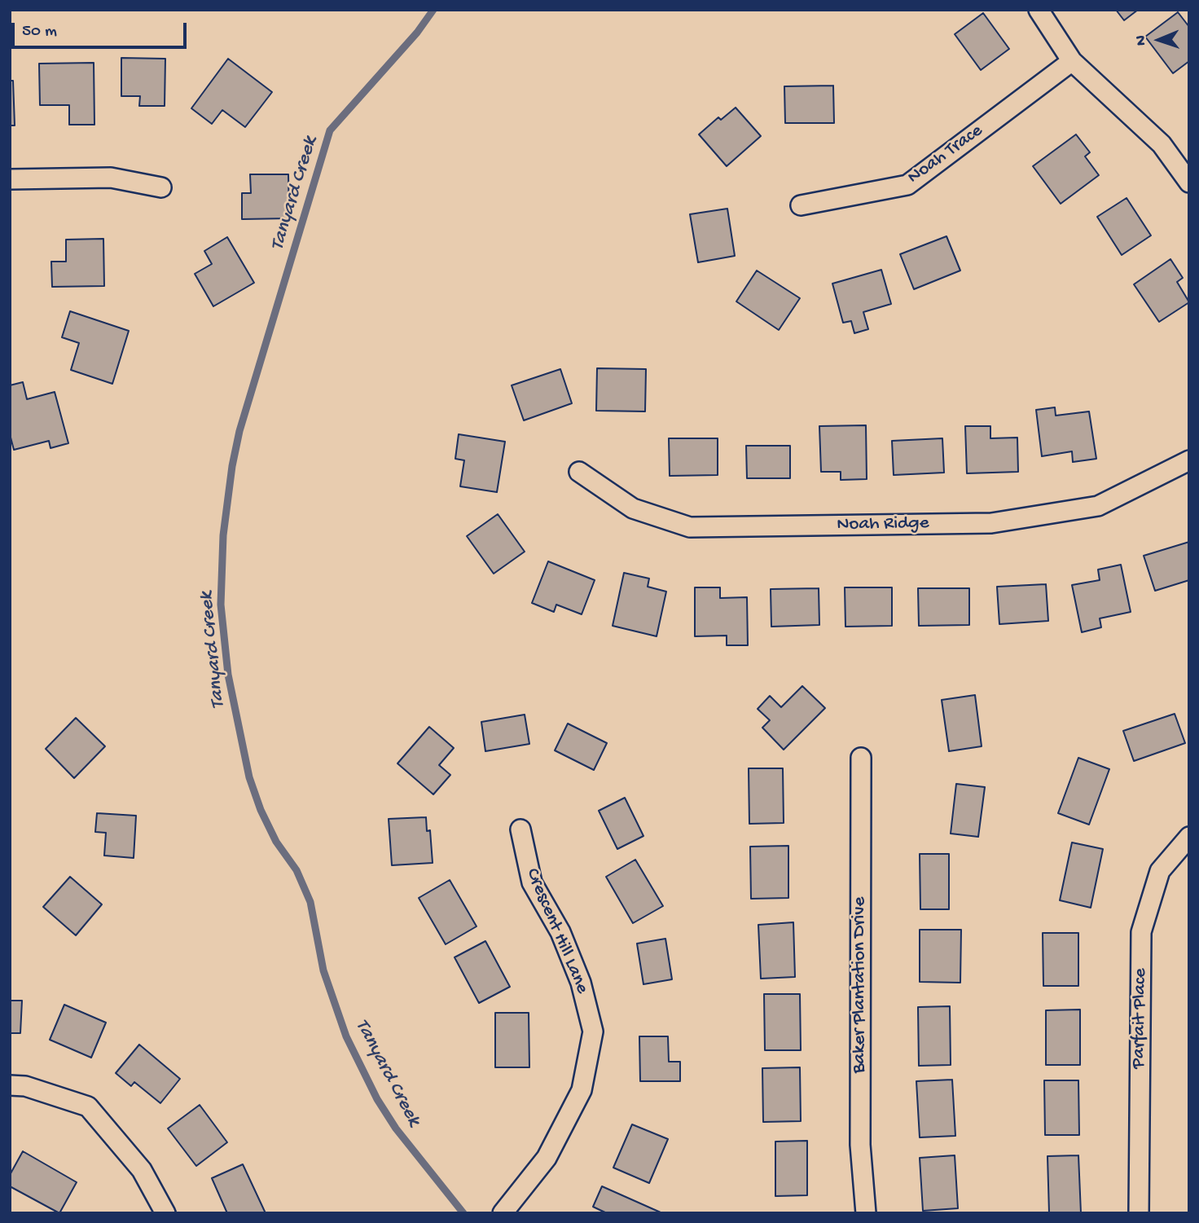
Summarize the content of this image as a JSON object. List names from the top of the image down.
{
  "streets": {
    "street": [
      "Noah Trace",
      "Noah Ridge",
      "Crescent Hill Lane",
      "Baker Plantation Drive",
      "Parfait Place"
    ]
  },
  "water": ["Tanyard Creek"],
  "scale_bar": "50 m",
  "north": "left"
}
